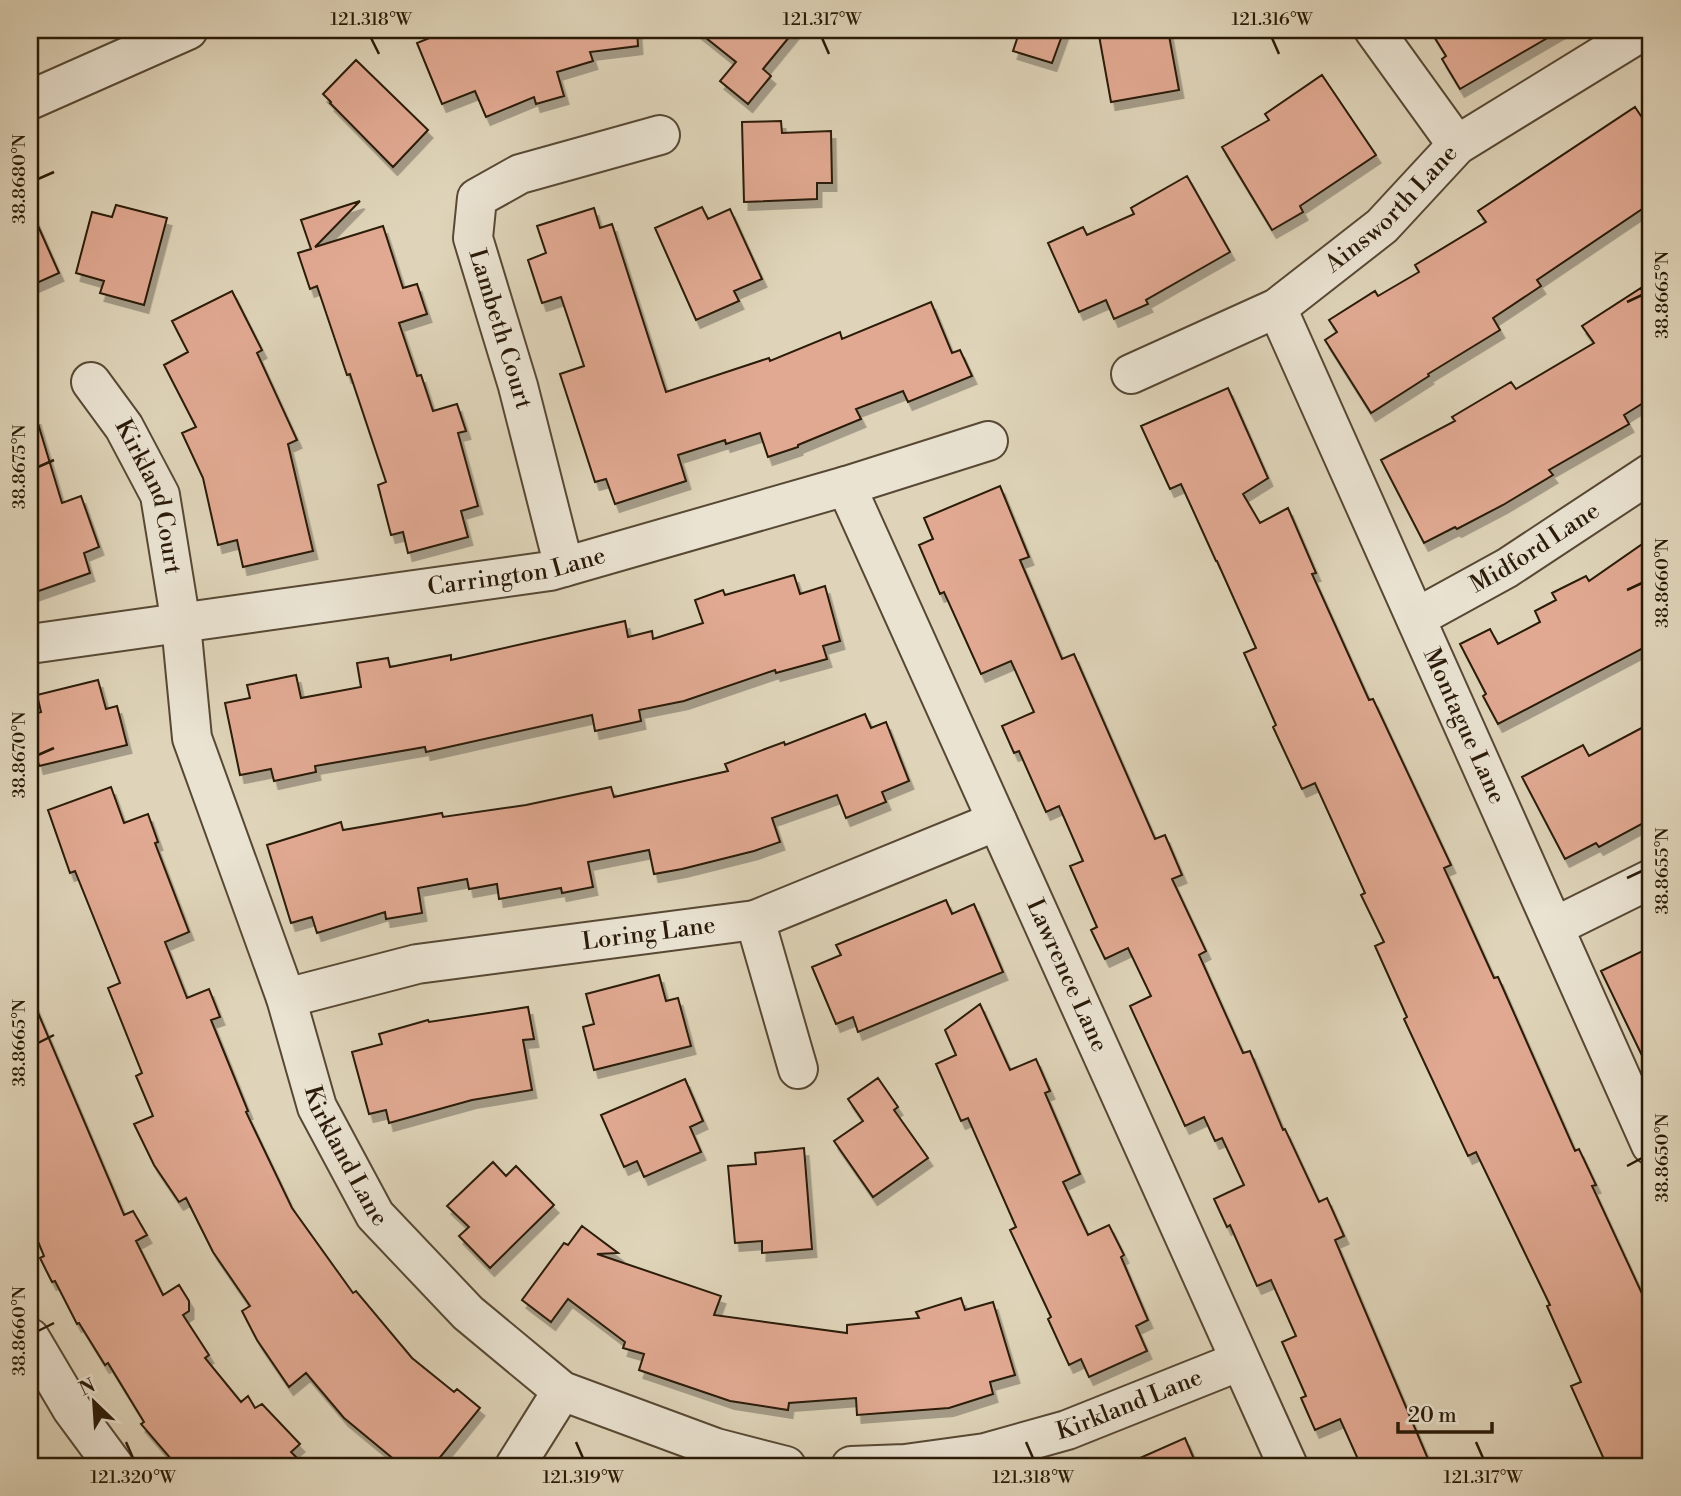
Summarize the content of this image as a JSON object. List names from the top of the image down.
{
  "streets": {
    "street": [
      "Ainsworth Lane",
      "Lambeth Court",
      "Kirkland Court",
      "Midford Lane",
      "Carrington Lane",
      "Montague Lane",
      "Loring Lane",
      "Lawrence Lane",
      "Kirkland Lane"
    ]
  },
  "crossings": [
    ["Ainsworth Lane", "Montague Lane"],
    ["Lambeth Court", "Carrington Lane"],
    ["Kirkland Court", "Carrington Lane"],
    ["Kirkland Court", "Kirkland Lane"],
    ["Midford Lane", "Montague Lane"],
    ["Carrington Lane", "Lawrence Lane"],
    ["Carrington Lane", "Kirkland Lane"],
    ["Loring Lane", "Lawrence Lane"],
    ["Loring Lane", "Kirkland Lane"],
    ["Lawrence Lane", "Kirkland Lane"]
  ],
  "scale_bar": "20 m",
  "north": "top left",
  "coordinates": [
    "121.318°W",
    "121.317°W",
    "121.316°W",
    "38.8680°N",
    "38.8665°N",
    "38.8675°N",
    "38.8660°N",
    "38.8670°N",
    "38.8655°N",
    "38.8650°N",
    "121.320°W",
    "121.319°W"
  ]
}
